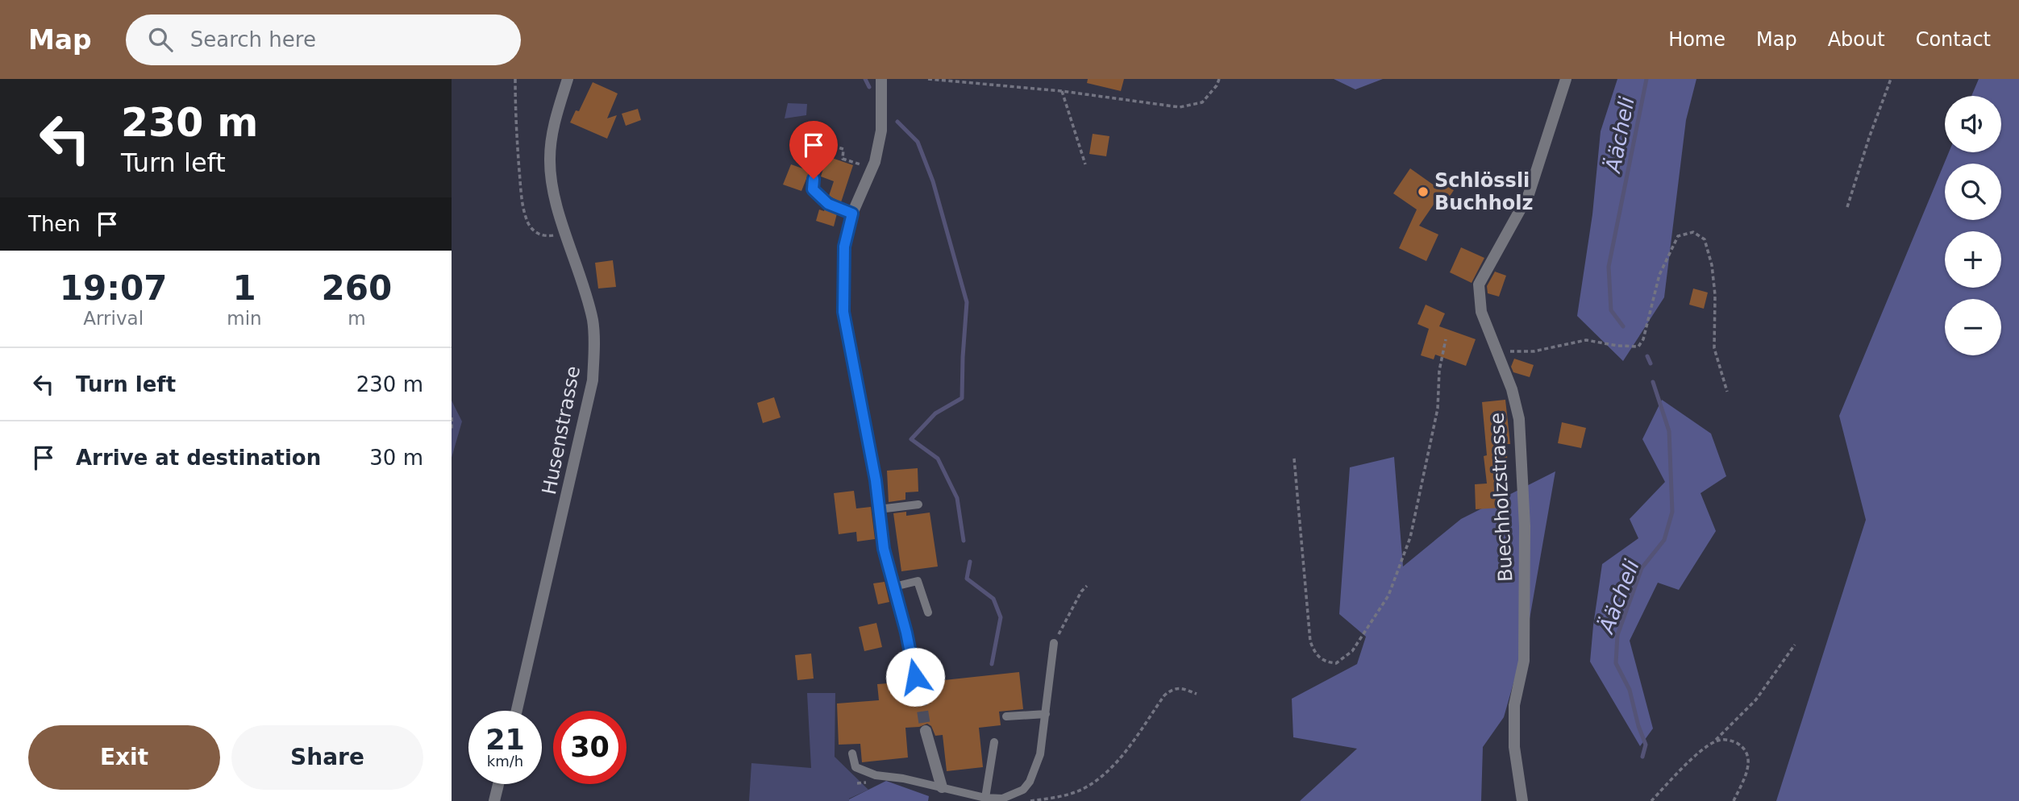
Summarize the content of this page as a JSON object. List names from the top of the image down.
{
  "streets": {
    "street": ["Husenstrasse", "Buechholzstrasse"]
  },
  "water": ["Äächeli"],
  "places": ["Schlössli Buchholz"],
  "page": {
    "header": "Map",
    "search": "Search here",
    "nav": [
      "Home",
      "Map",
      "About",
      "Contact"
    ],
    "turn": ["230 m", "Turn left"],
    "map_buttons": ["+", "−"],
    "then": "Then",
    "eta": [
      "19:07",
      "Arrival",
      "1",
      "min",
      "260",
      "m"
    ],
    "list": [
      {
        "name": "Turn left",
        "value": "230 m"
      },
      {
        "name": "Arrive at destination",
        "value": "30 m"
      }
    ],
    "speed": "21 km/h",
    "limit": "30",
    "buttons": ["Exit", "Share"]
  }
}
